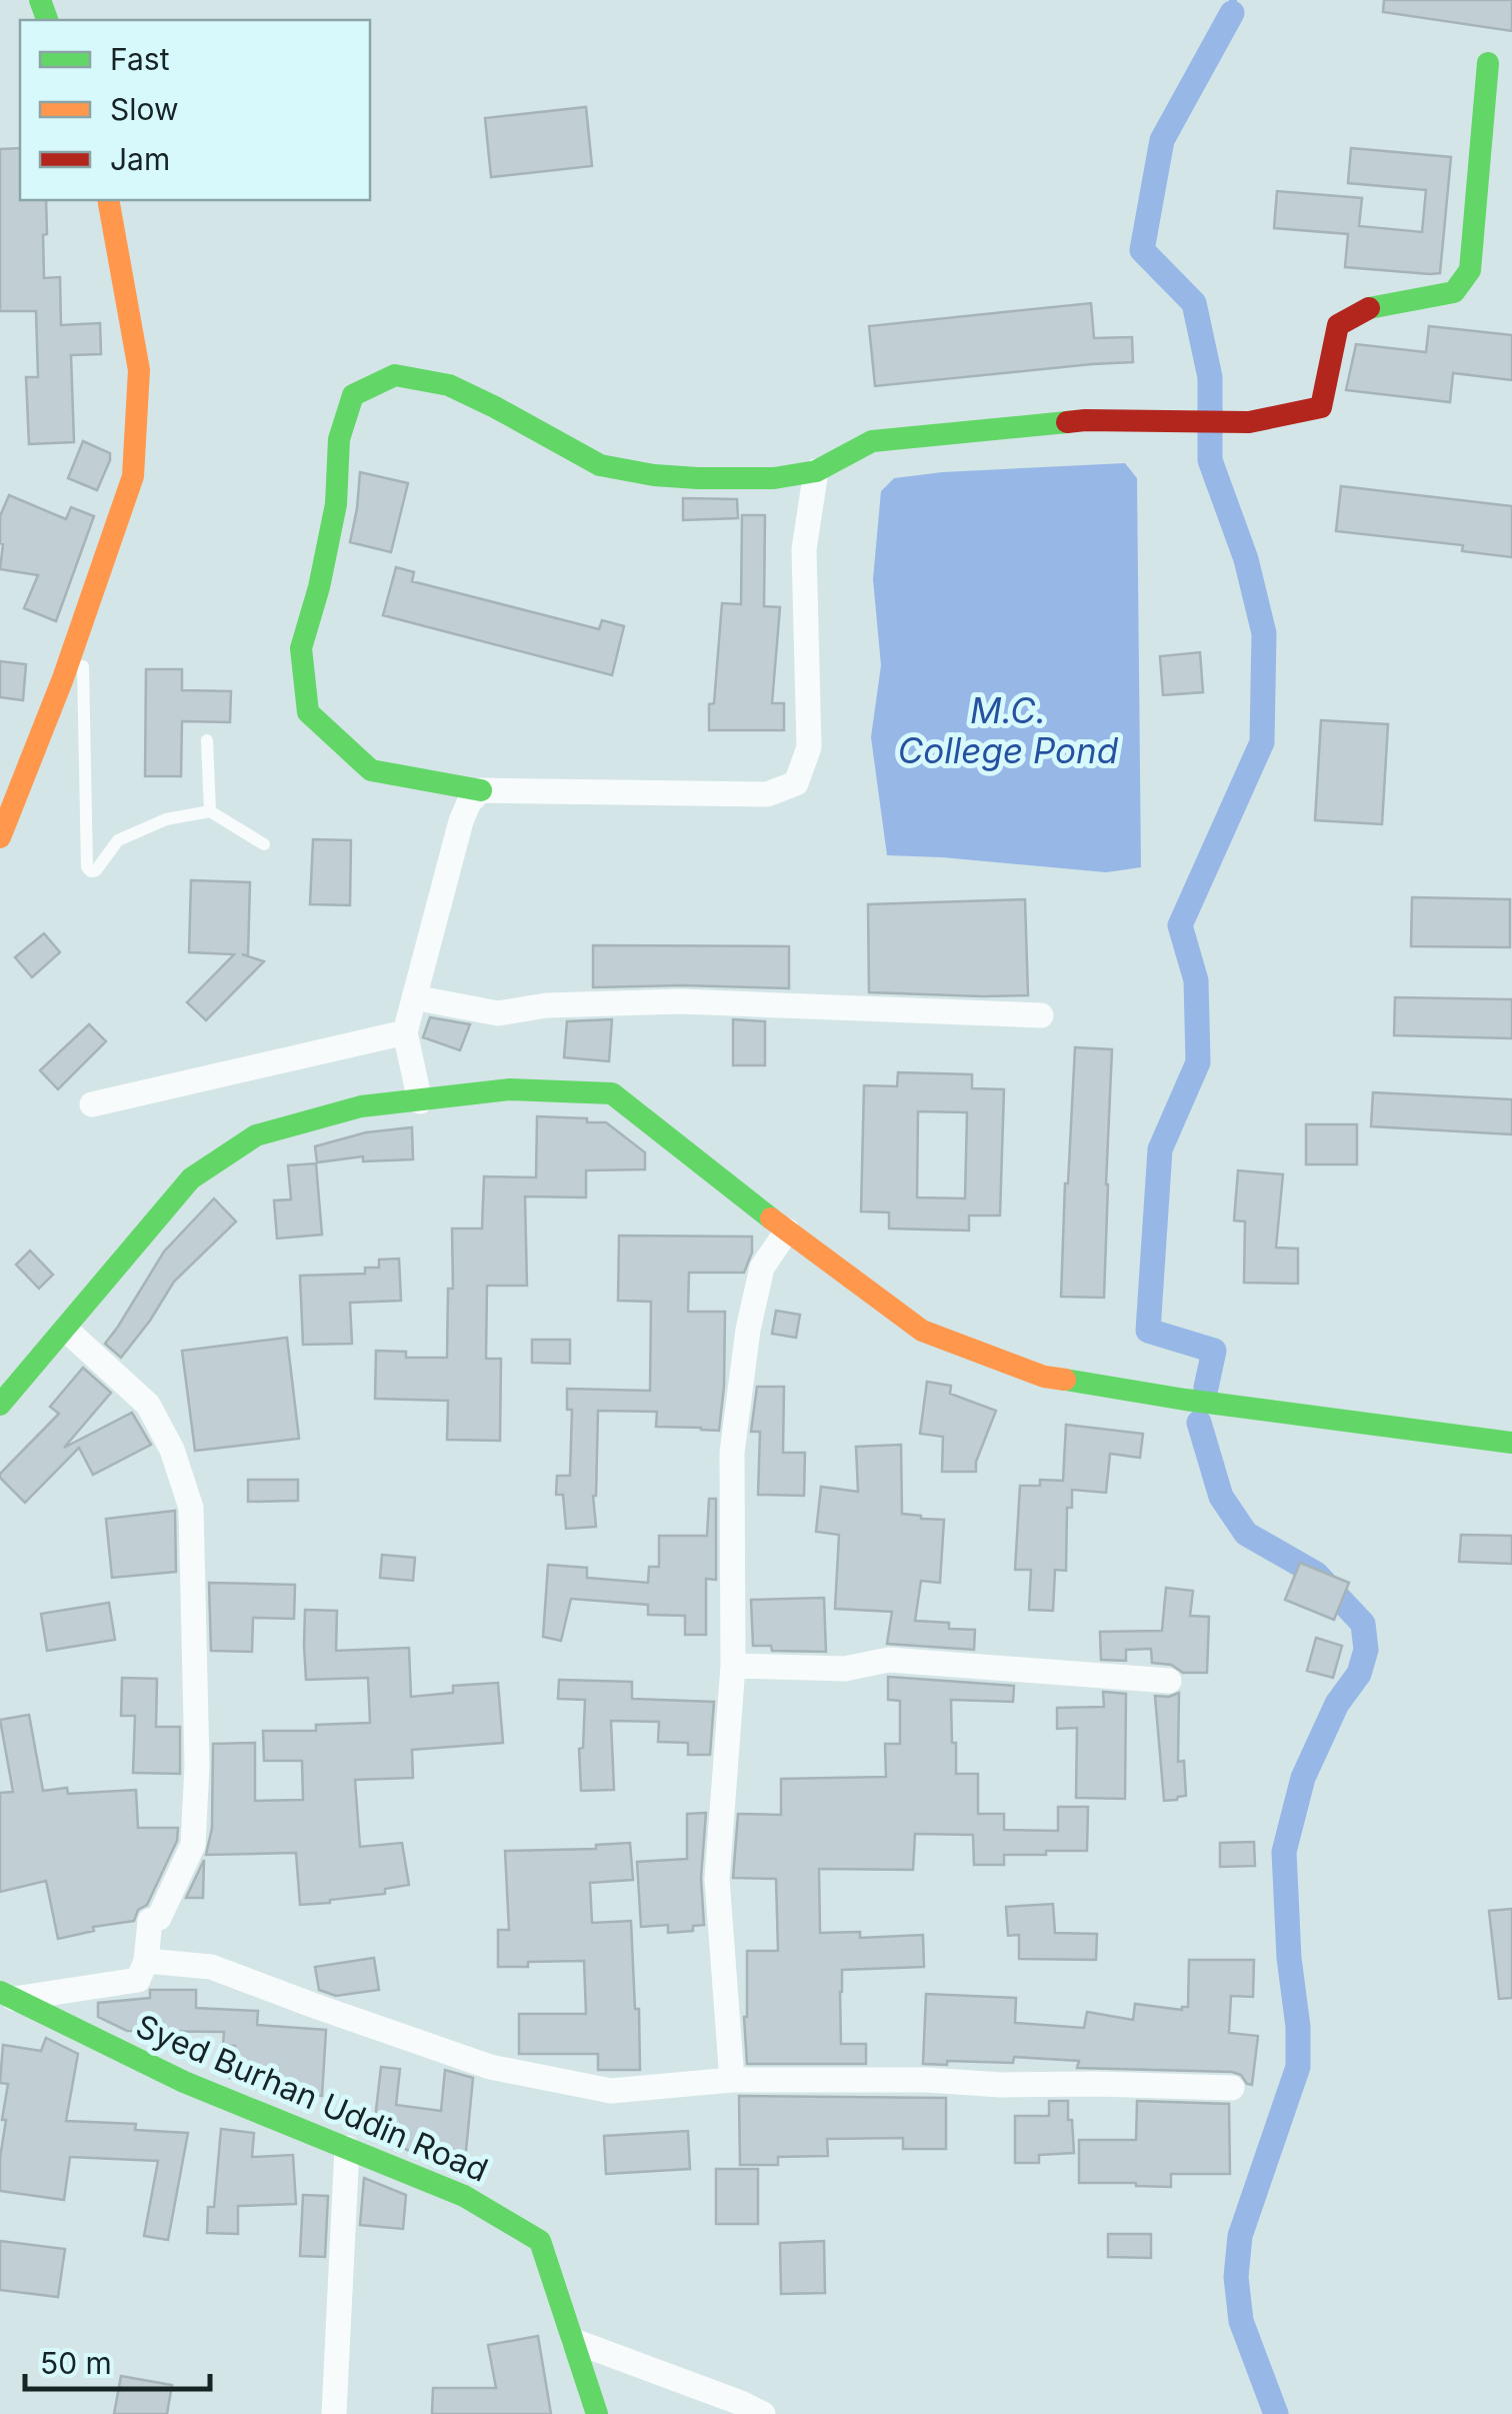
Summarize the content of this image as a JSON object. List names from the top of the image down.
{
  "streets": {
    "main road": ["Syed Burhan Uddin Road"]
  },
  "water": ["M.C. College Pond"],
  "legend": ["Fast", "Slow", "Jam"],
  "scale_bar": "50 m"
}
